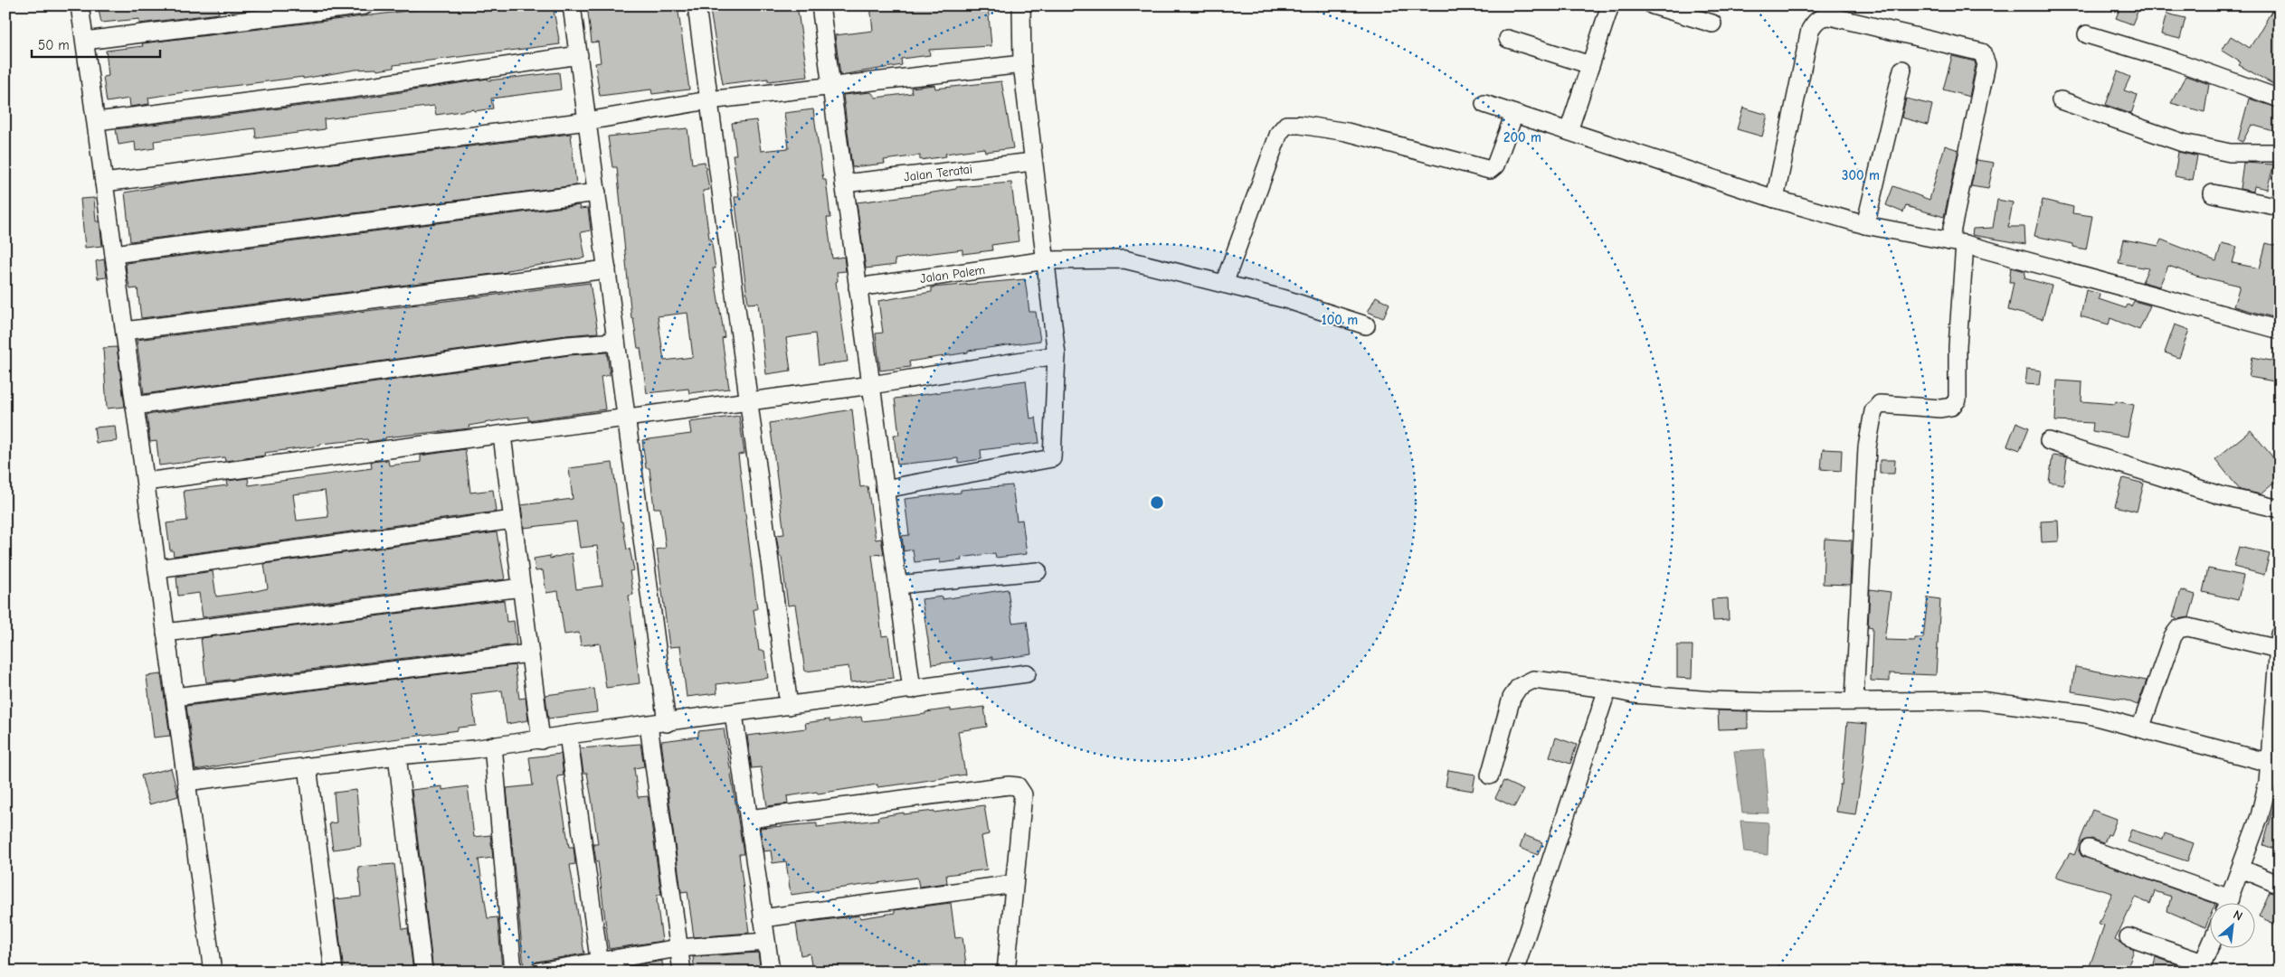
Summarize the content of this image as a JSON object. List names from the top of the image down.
{
  "streets": {
    "street": ["Jalan Teratai", "Jalan Palem"]
  },
  "scale_bar": "50 m",
  "north": "top right",
  "rings": ["200 m", "300 m", "100 m"]
}
